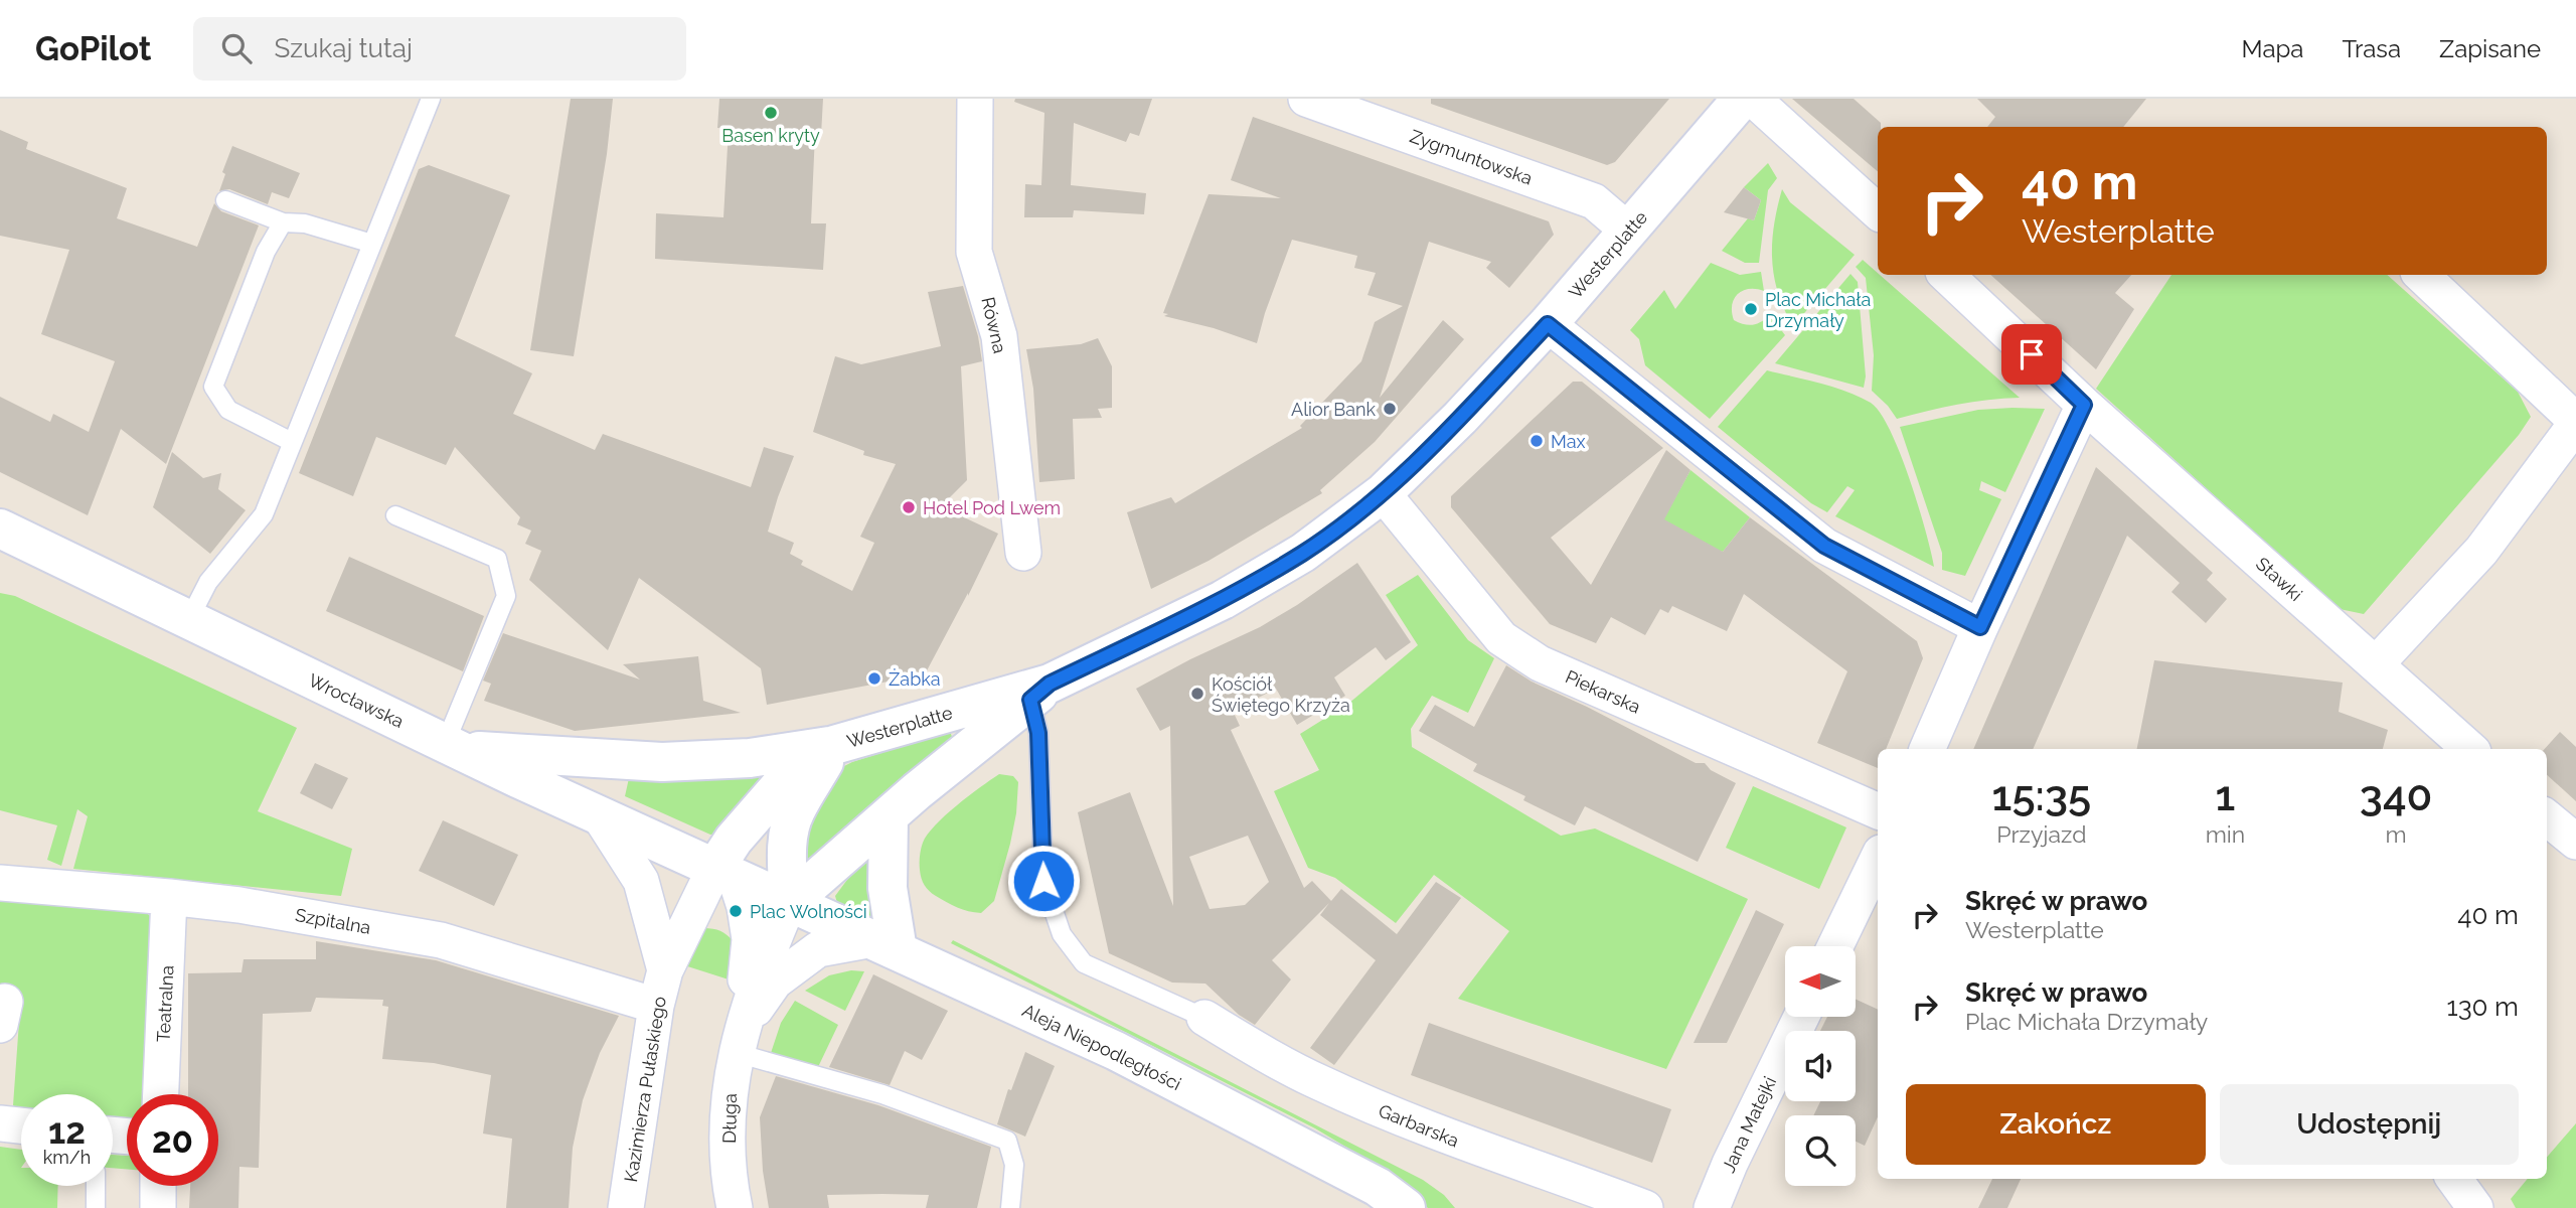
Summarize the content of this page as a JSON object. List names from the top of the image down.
{
  "streets": {
    "street": [
      "Zygmuntowska",
      "Westerplatte",
      "Równa",
      "Stawki",
      "Piekarska",
      "Wrocławska",
      "Szpitalna",
      "Teatralna",
      "Aleja Niepodległości",
      "Kazimierza Pułaskiego",
      "Długa",
      "Jana Matejki",
      "Garbarska"
    ]
  },
  "crossings": [
    ["Zygmuntowska", "Westerplatte"],
    ["Westerplatte", "Piekarska"],
    ["Westerplatte", "Wrocławska"],
    ["Westerplatte", "Aleja Niepodległości"],
    ["Westerplatte", "Kazimierza Pułaskiego"],
    ["Westerplatte", "Długa"],
    ["Wrocławska", "Aleja Niepodległości"],
    ["Wrocławska", "Kazimierza Pułaskiego"],
    ["Wrocławska", "Długa"],
    ["Szpitalna", "Teatralna"],
    ["Szpitalna", "Kazimierza Pułaskiego"],
    ["Aleja Niepodległości", "Kazimierza Pułaskiego"],
    ["Aleja Niepodległości", "Długa"],
    ["Kazimierza Pułaskiego", "Długa"]
  ],
  "places": [
    "Basen kryty",
    "Plac Michała Drzymały",
    "Alior Bank",
    "Max",
    "Hotel Pod Lwem",
    "Żabka",
    "Kościół Świętego Krzyża",
    "Plac Wolności"
  ],
  "north": "left",
  "page": {
    "header": "GoPilot",
    "search": "Szukaj tutaj",
    "nav": ["Mapa", "Trasa", "Zapisane"],
    "turn": ["40 m", "Westerplatte"],
    "eta": [
      "15:35",
      "Przyjazd",
      "1",
      "min",
      "340",
      "m"
    ],
    "list": [
      {
        "name": "Skręć w prawo",
        "note": "Westerplatte",
        "value": "40 m"
      },
      {
        "name": "Skręć w prawo",
        "note": "Plac Michała Drzymały",
        "value": "130 m"
      }
    ],
    "buttons": ["Zakończ", "Udostępnij"],
    "speed": "12 km/h",
    "limit": "20"
  }
}
